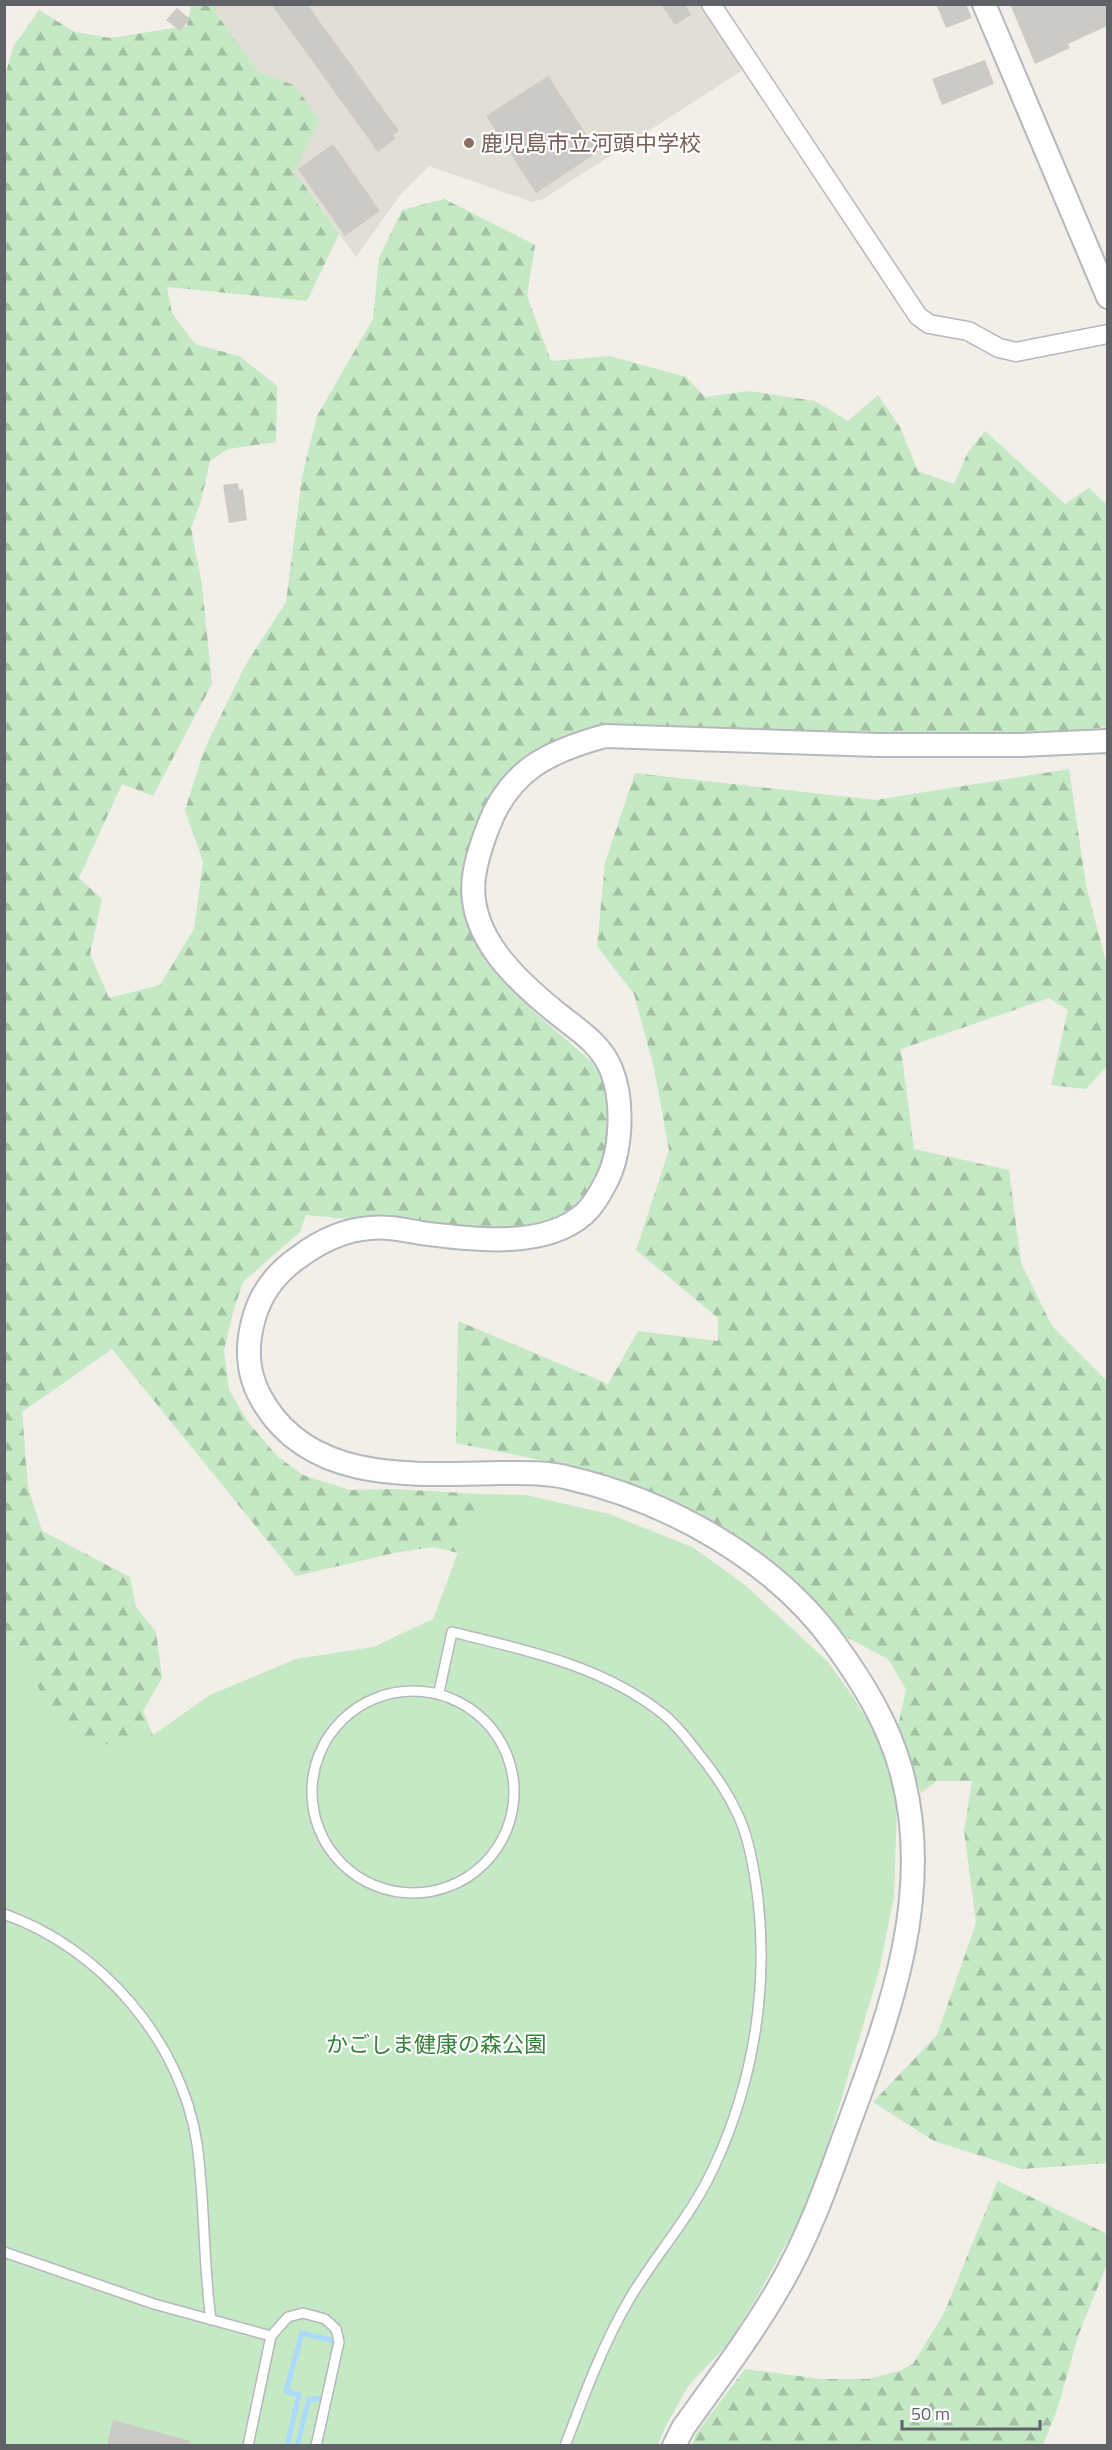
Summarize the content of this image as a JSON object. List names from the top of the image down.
{
  "parks": ["かごしま健康の森公園"],
  "places": ["鹿児島市立河頭中学校"],
  "scale_bar": "50 m"
}
